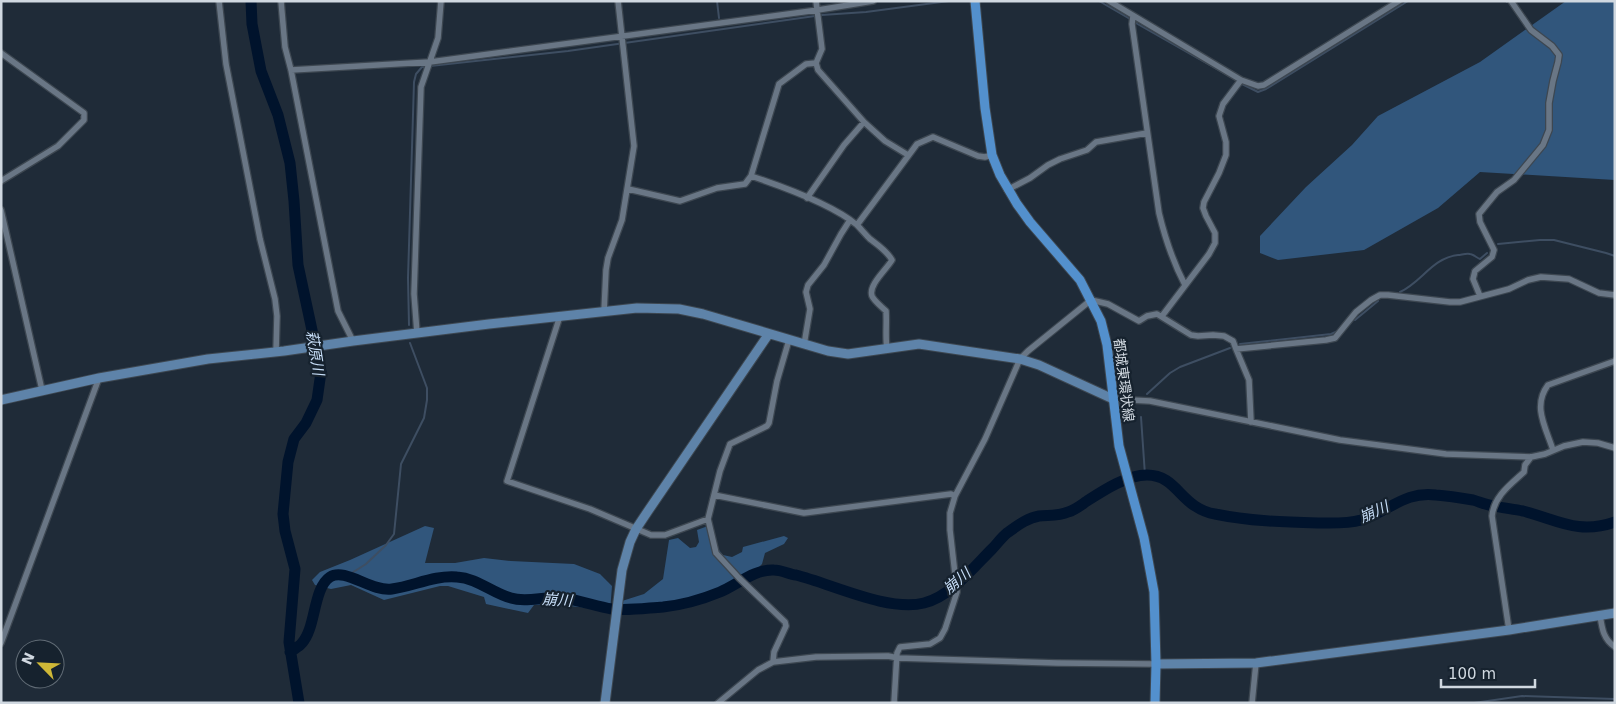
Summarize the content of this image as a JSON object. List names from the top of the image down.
{
  "streets": {
    "main road": ["都城東環状線"]
  },
  "water": ["萩原川", "崩川"],
  "scale_bar": "100 m",
  "north": "top left"
}
